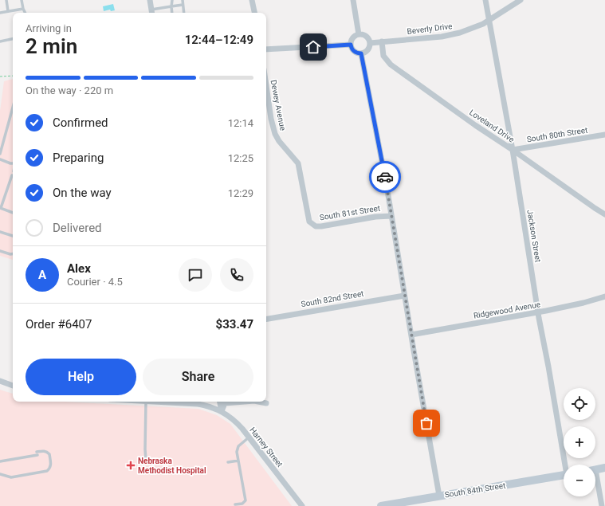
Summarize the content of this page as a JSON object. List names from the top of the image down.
{
  "streets": {
    "main road": ["South 84th Street"],
    "street": [
      "Beverly Drive",
      "Dewey Avenue",
      "Loveland Drive",
      "South 80th Street",
      "South 81st Street",
      "Jackson Street",
      "South 82nd Street",
      "Ridgewood Avenue",
      "Harney Street"
    ]
  },
  "crossings": [
    ["Beverly Drive", "Loveland Drive"],
    ["Beverly Drive", "Jackson Street"],
    ["Dewey Avenue", "South 81st Street"],
    ["Loveland Drive", "South 80th Street"],
    ["Loveland Drive", "Jackson Street"],
    ["South 80th Street", "Jackson Street"],
    ["Jackson Street", "Ridgewood Avenue"]
  ],
  "places": {
    "health": ["Nebraska Methodist Hospital"]
  },
  "page": {
    "heading": ["2 min", "Arriving in", "12:44–12:49"],
    "panel": [
      "Alex",
      "Courier · 4.5",
      "Order #6407",
      "$33.47"
    ],
    "bar": "On the way · 220 m",
    "list": [
      ["Confirmed", "12:14"],
      ["Preparing", "12:25"],
      ["On the way", "12:29"],
      "Delivered"
    ],
    "round": "A",
    "buttons": ["Help", "Share"],
    "map_buttons": ["+", "−"]
  }
}
